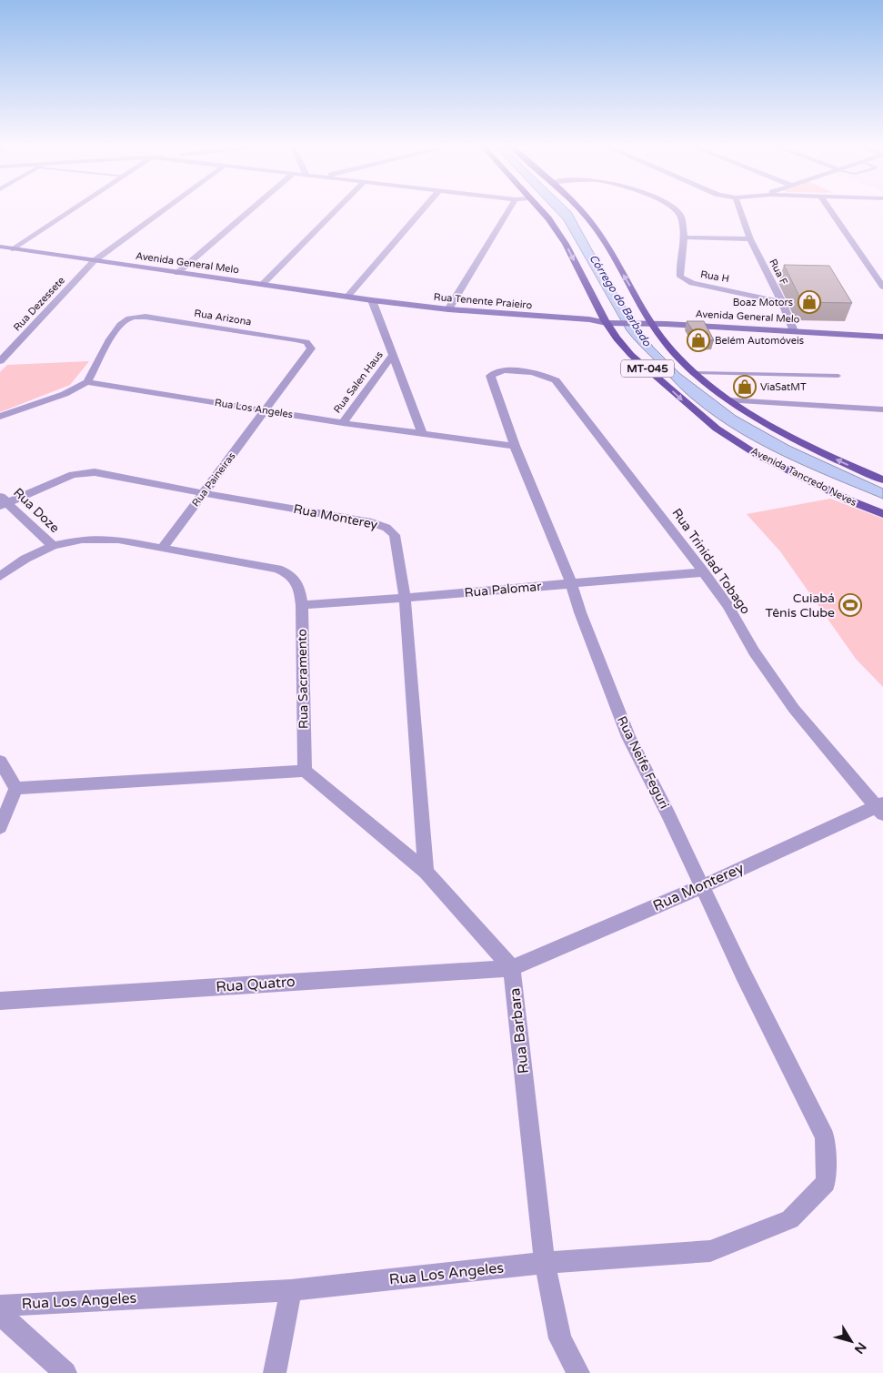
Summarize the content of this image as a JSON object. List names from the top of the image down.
{
  "streets": {
    "main road": [
      "Avenida General Melo",
      "Rua Tenente Praieiro",
      "MT-045",
      "Avenida Tancredo Neves"
    ],
    "street": [
      "Rua F",
      "Rua H",
      "Rua Dezessete",
      "Rua Arizona",
      "Rua Salen Haus",
      "Rua Los Angeles",
      "Rua Paineiras",
      "Rua Doze",
      "Rua Monterey",
      "Rua Trinidad Tobago",
      "Rua Palomar",
      "Rua Sacramento",
      "Rua Neife Feguri",
      "Rua Quatro",
      "Rua Barbara"
    ]
  },
  "crossings": [
    ["Avenida General Melo", "Rua F"],
    ["Avenida General Melo", "Rua Tenente Praieiro"],
    ["Avenida General Melo", "Rua Dezessete"],
    ["Avenida General Melo", "MT-045"],
    ["Avenida General Melo", "Rua Salen Haus"],
    ["Rua F", "Rua H"],
    ["Rua Tenente Praieiro", "MT-045"],
    ["Rua Tenente Praieiro", "Rua Salen Haus"],
    ["Rua Tenente Praieiro", "Avenida Tancredo Neves"],
    ["Rua Arizona", "Rua Los Angeles"],
    ["Rua Arizona", "Rua Paineiras"],
    ["Rua Salen Haus", "Rua Los Angeles"],
    ["Rua Los Angeles", "Rua Paineiras"],
    ["Rua Los Angeles", "Rua Neife Feguri"],
    ["Rua Los Angeles", "Rua Barbara"],
    ["Rua Paineiras", "Rua Monterey"],
    ["Rua Paineiras", "Rua Sacramento"],
    ["Rua Doze", "Rua Monterey"],
    ["Rua Doze", "Rua Sacramento"],
    ["Rua Monterey", "Rua Trinidad Tobago"],
    ["Rua Monterey", "Rua Palomar"],
    ["Rua Monterey", "Rua Neife Feguri"],
    ["Rua Monterey", "Rua Quatro"],
    ["Rua Monterey", "Rua Barbara"],
    ["Rua Trinidad Tobago", "Rua Palomar"],
    ["Rua Trinidad Tobago", "Rua Neife Feguri"],
    ["Rua Palomar", "Rua Sacramento"],
    ["Rua Palomar", "Rua Neife Feguri"],
    ["Rua Quatro", "Rua Barbara"]
  ],
  "water": ["Córrego do Barbado"],
  "places": {
    "shop": ["Boaz Motors", "Belém Automóveis", "ViaSatMT"],
    "sports": ["Cuiabá Tênis Clube"]
  },
  "north": "bottom right"
}
